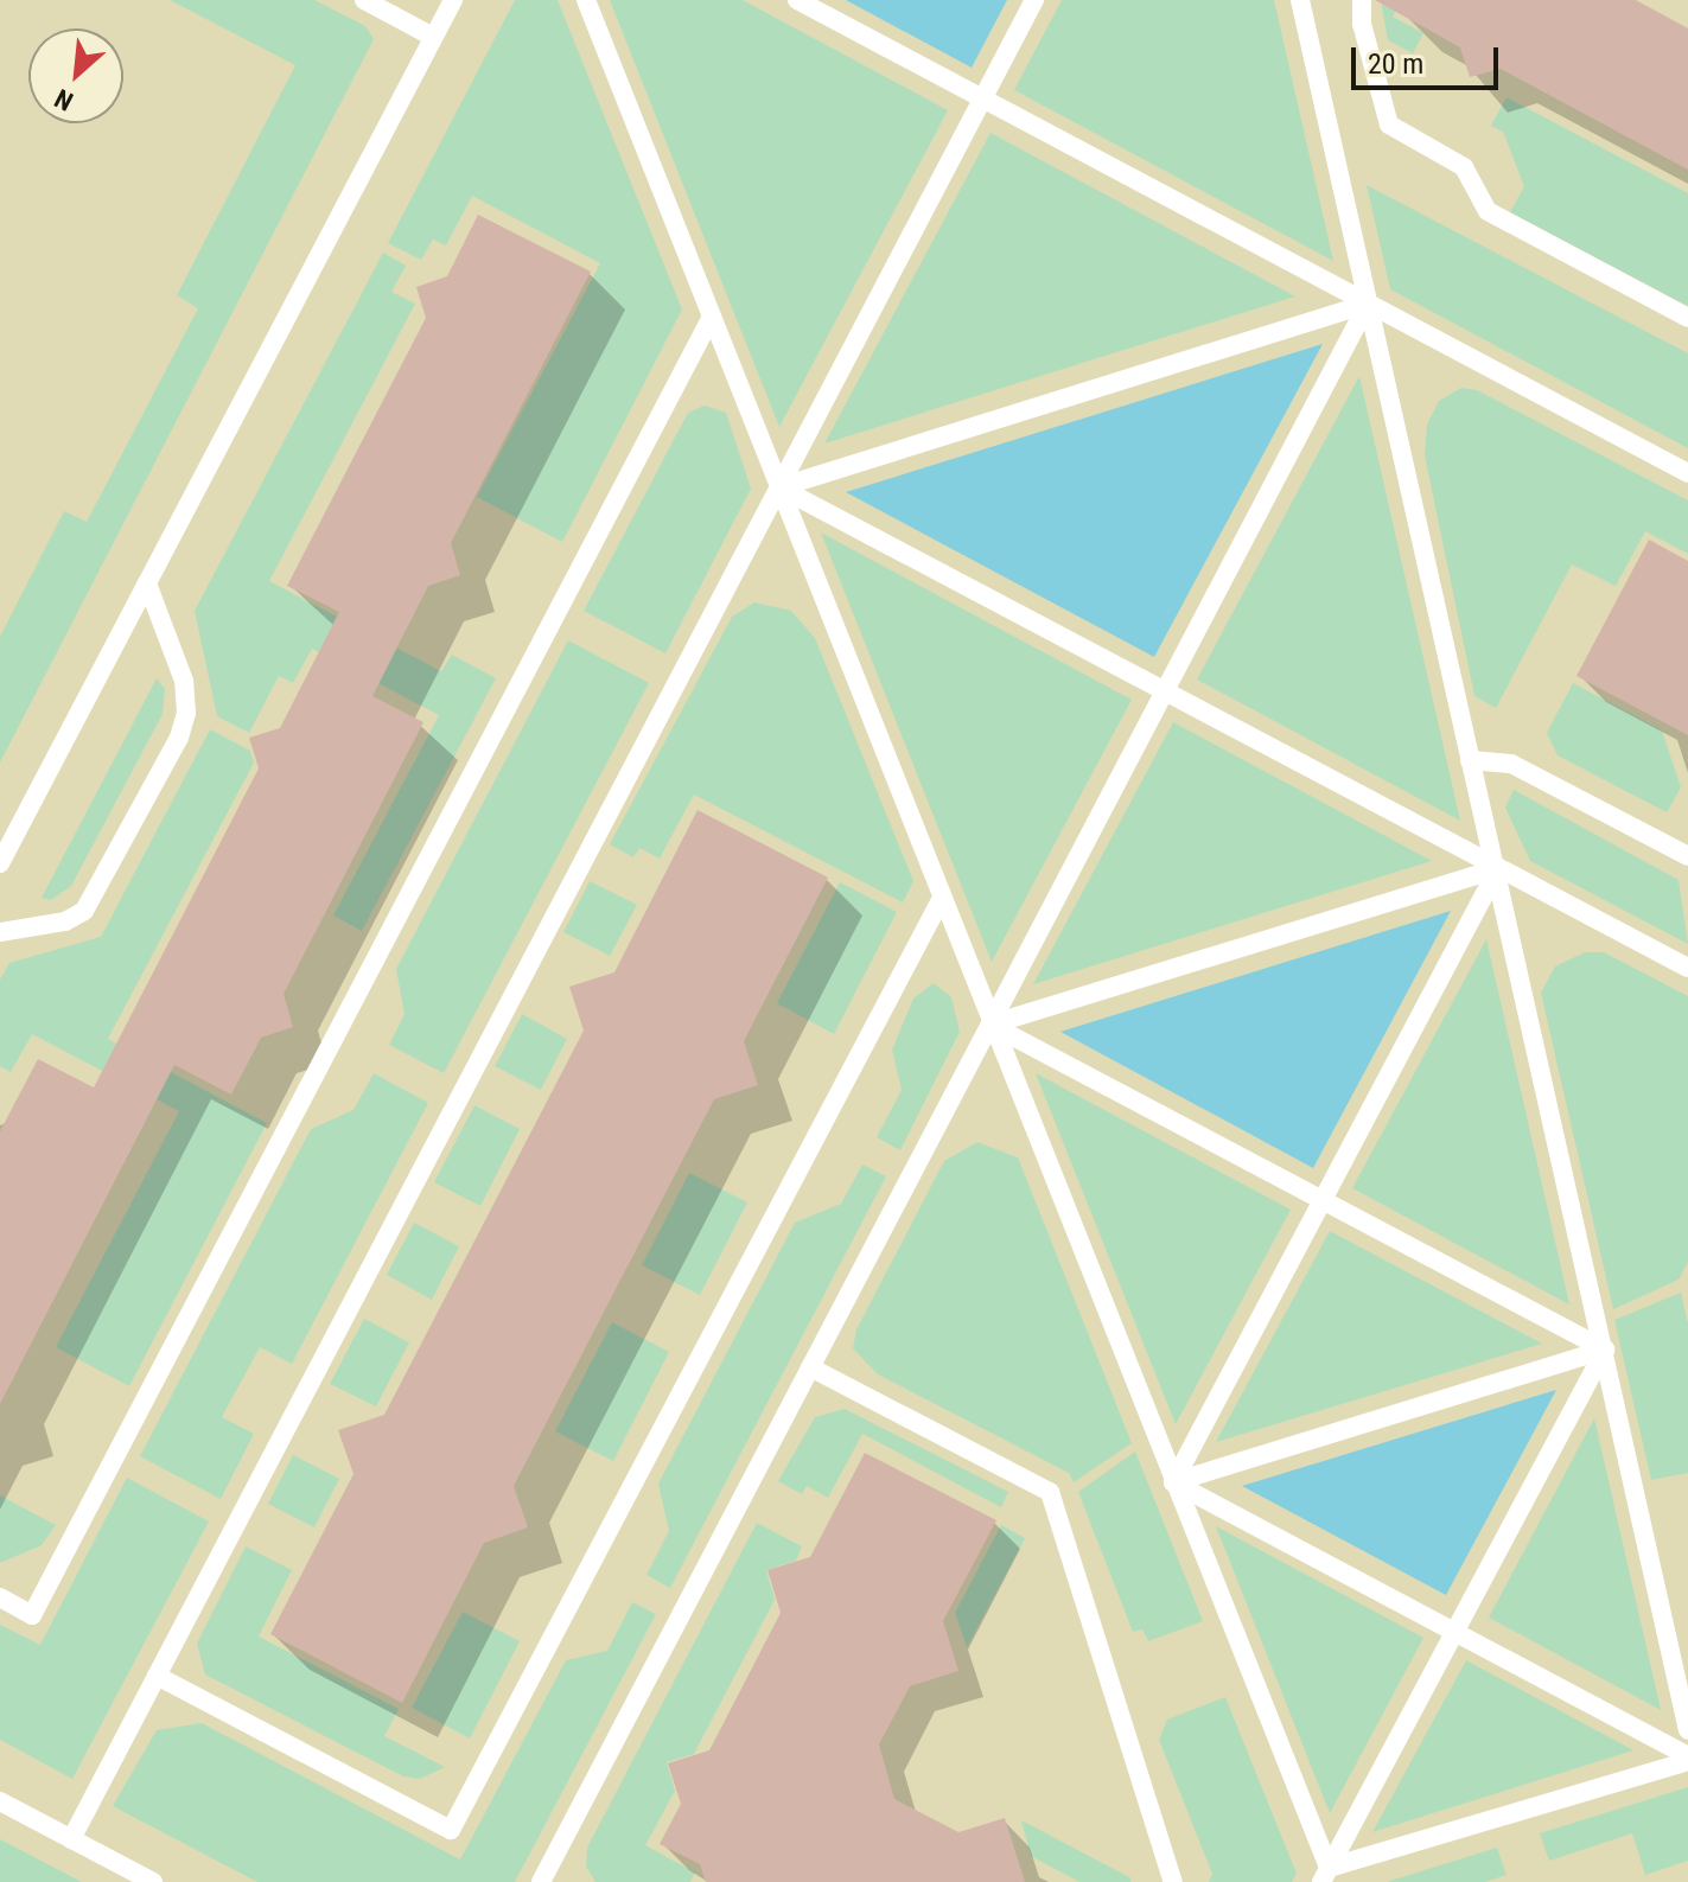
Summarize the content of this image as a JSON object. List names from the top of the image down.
{
  "scale_bar": "20 m",
  "north": "bottom left"
}
